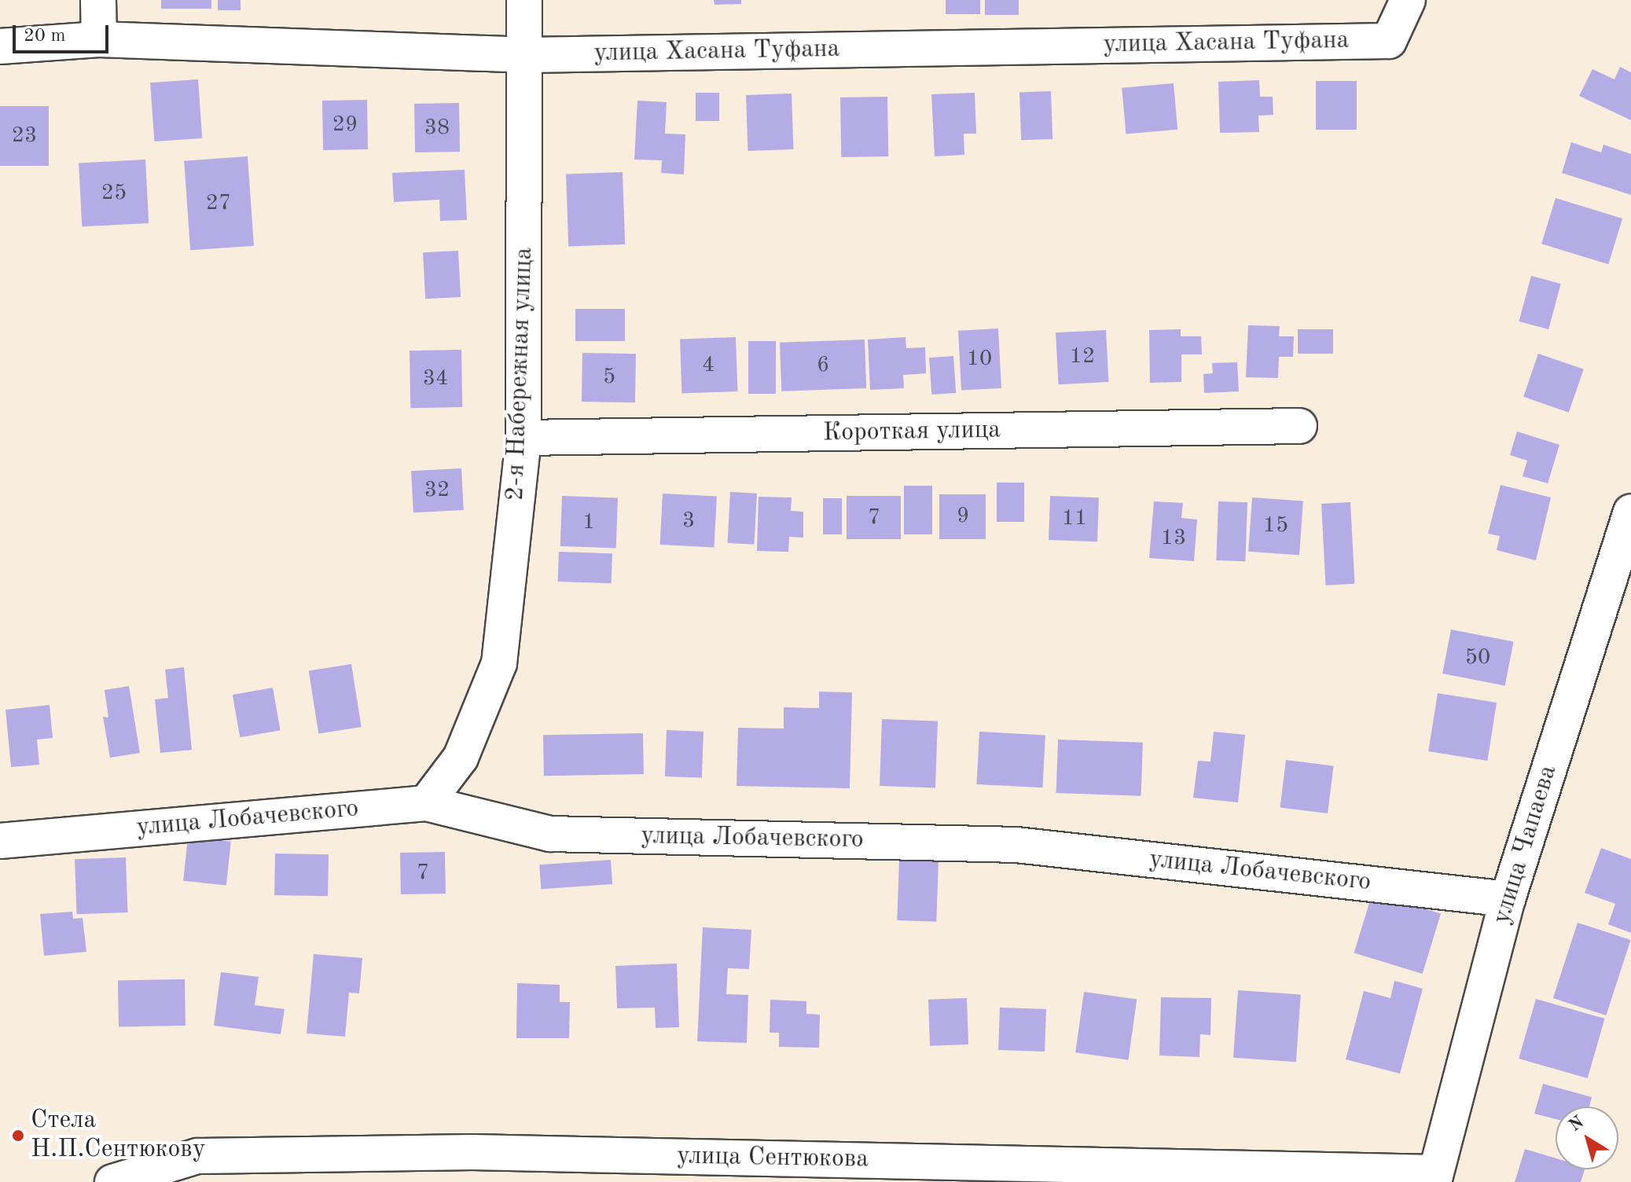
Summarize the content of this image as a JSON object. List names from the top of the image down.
{
  "streets": {
    "street": [
      "улица Хасана Туфана",
      "2-я Набережная улица",
      "Короткая улица",
      "улица Лобачевского",
      "улица Чапаева",
      "улица Сентюкова"
    ]
  },
  "crossings": [
    ["улица Хасана Туфана", "2-я Набережная улица"],
    ["2-я Набережная улица", "Короткая улица"],
    ["2-я Набережная улица", "улица Лобачевского"],
    ["улица Лобачевского", "улица Чапаева"],
    ["улица Чапаева", "улица Сентюкова"]
  ],
  "places": ["Стела Н.П.Сентюкову"],
  "house_numbers": [
    "29",
    "38",
    "23",
    "25",
    "27",
    "12",
    "10",
    "4",
    "6",
    "5",
    "34",
    "32",
    "9",
    "7",
    "11",
    "3",
    "1",
    "15",
    "13",
    "50",
    "7"
  ],
  "scale_bar": "20 m",
  "north": "top left"
}
